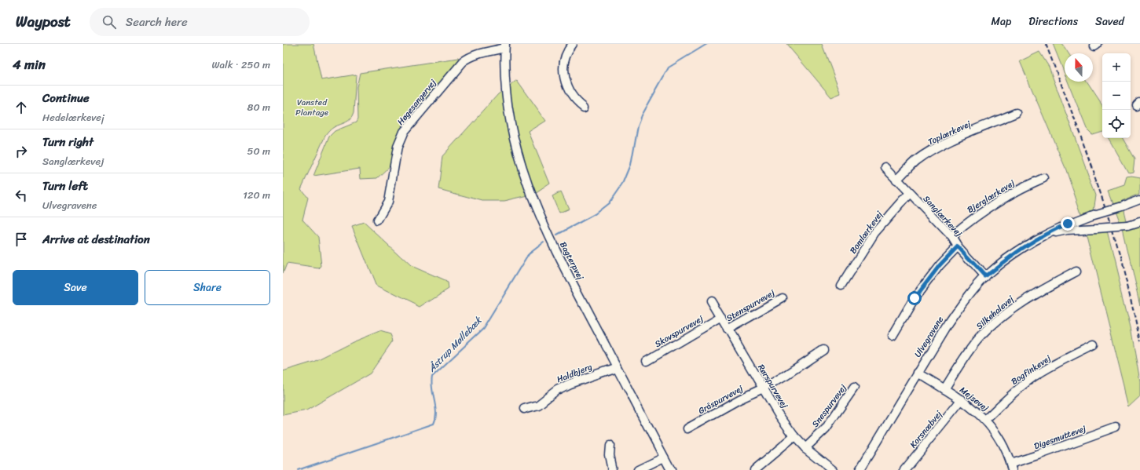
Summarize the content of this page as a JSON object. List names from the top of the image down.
{
  "streets": {
    "street": [
      "Høgesangervej",
      "Toplærkevej",
      "Bjerglærkevej",
      "Sanglærkevej",
      "Bomlærkevej",
      "Bagterpvej",
      "Stenspurvevej",
      "Silkehalevej",
      "Skovspurvevej",
      "Ulvegravene",
      "Bogfinkevej",
      "Haldbjerg",
      "Rørspurvevej",
      "Mejsevej",
      "Gråspurvevej",
      "Snespurvevej",
      "Korsnæbvej",
      "Digesmuttevej"
    ]
  },
  "crossings": [
    ["Høgesangervej", "Bagterpvej"],
    ["Toplærkevej", "Sanglærkevej"],
    ["Bjerglærkevej", "Sanglærkevej"],
    ["Sanglærkevej", "Bomlærkevej"],
    ["Sanglærkevej", "Ulvegravene"],
    ["Bagterpvej", "Haldbjerg"],
    ["Stenspurvevej", "Rørspurvevej"],
    ["Silkehalevej", "Mejsevej"],
    ["Skovspurvevej", "Rørspurvevej"],
    ["Ulvegravene", "Mejsevej"],
    ["Bogfinkevej", "Mejsevej"],
    ["Rørspurvevej", "Gråspurvevej"],
    ["Rørspurvevej", "Snespurvevej"],
    ["Mejsevej", "Korsnæbvej"],
    ["Mejsevej", "Digesmuttevej"]
  ],
  "water": ["Åstrup Møllebæk"],
  "parks": ["Vansted Plantage"],
  "north": "top",
  "page": {
    "header": "Waypost",
    "search": "Search here",
    "nav": ["Map", "Directions", "Saved"],
    "heading": ["4 min", "Walk · 250 m"],
    "map_buttons": ["+", "−"],
    "list": [
      ["Continue", "Hedelærkevej", "80 m"],
      ["Turn right", "Sanglærkevej", "50 m"],
      ["Turn left", "Ulvegravene", "120 m"],
      "Arrive at destination"
    ],
    "buttons": ["Save", "Share"]
  }
}
